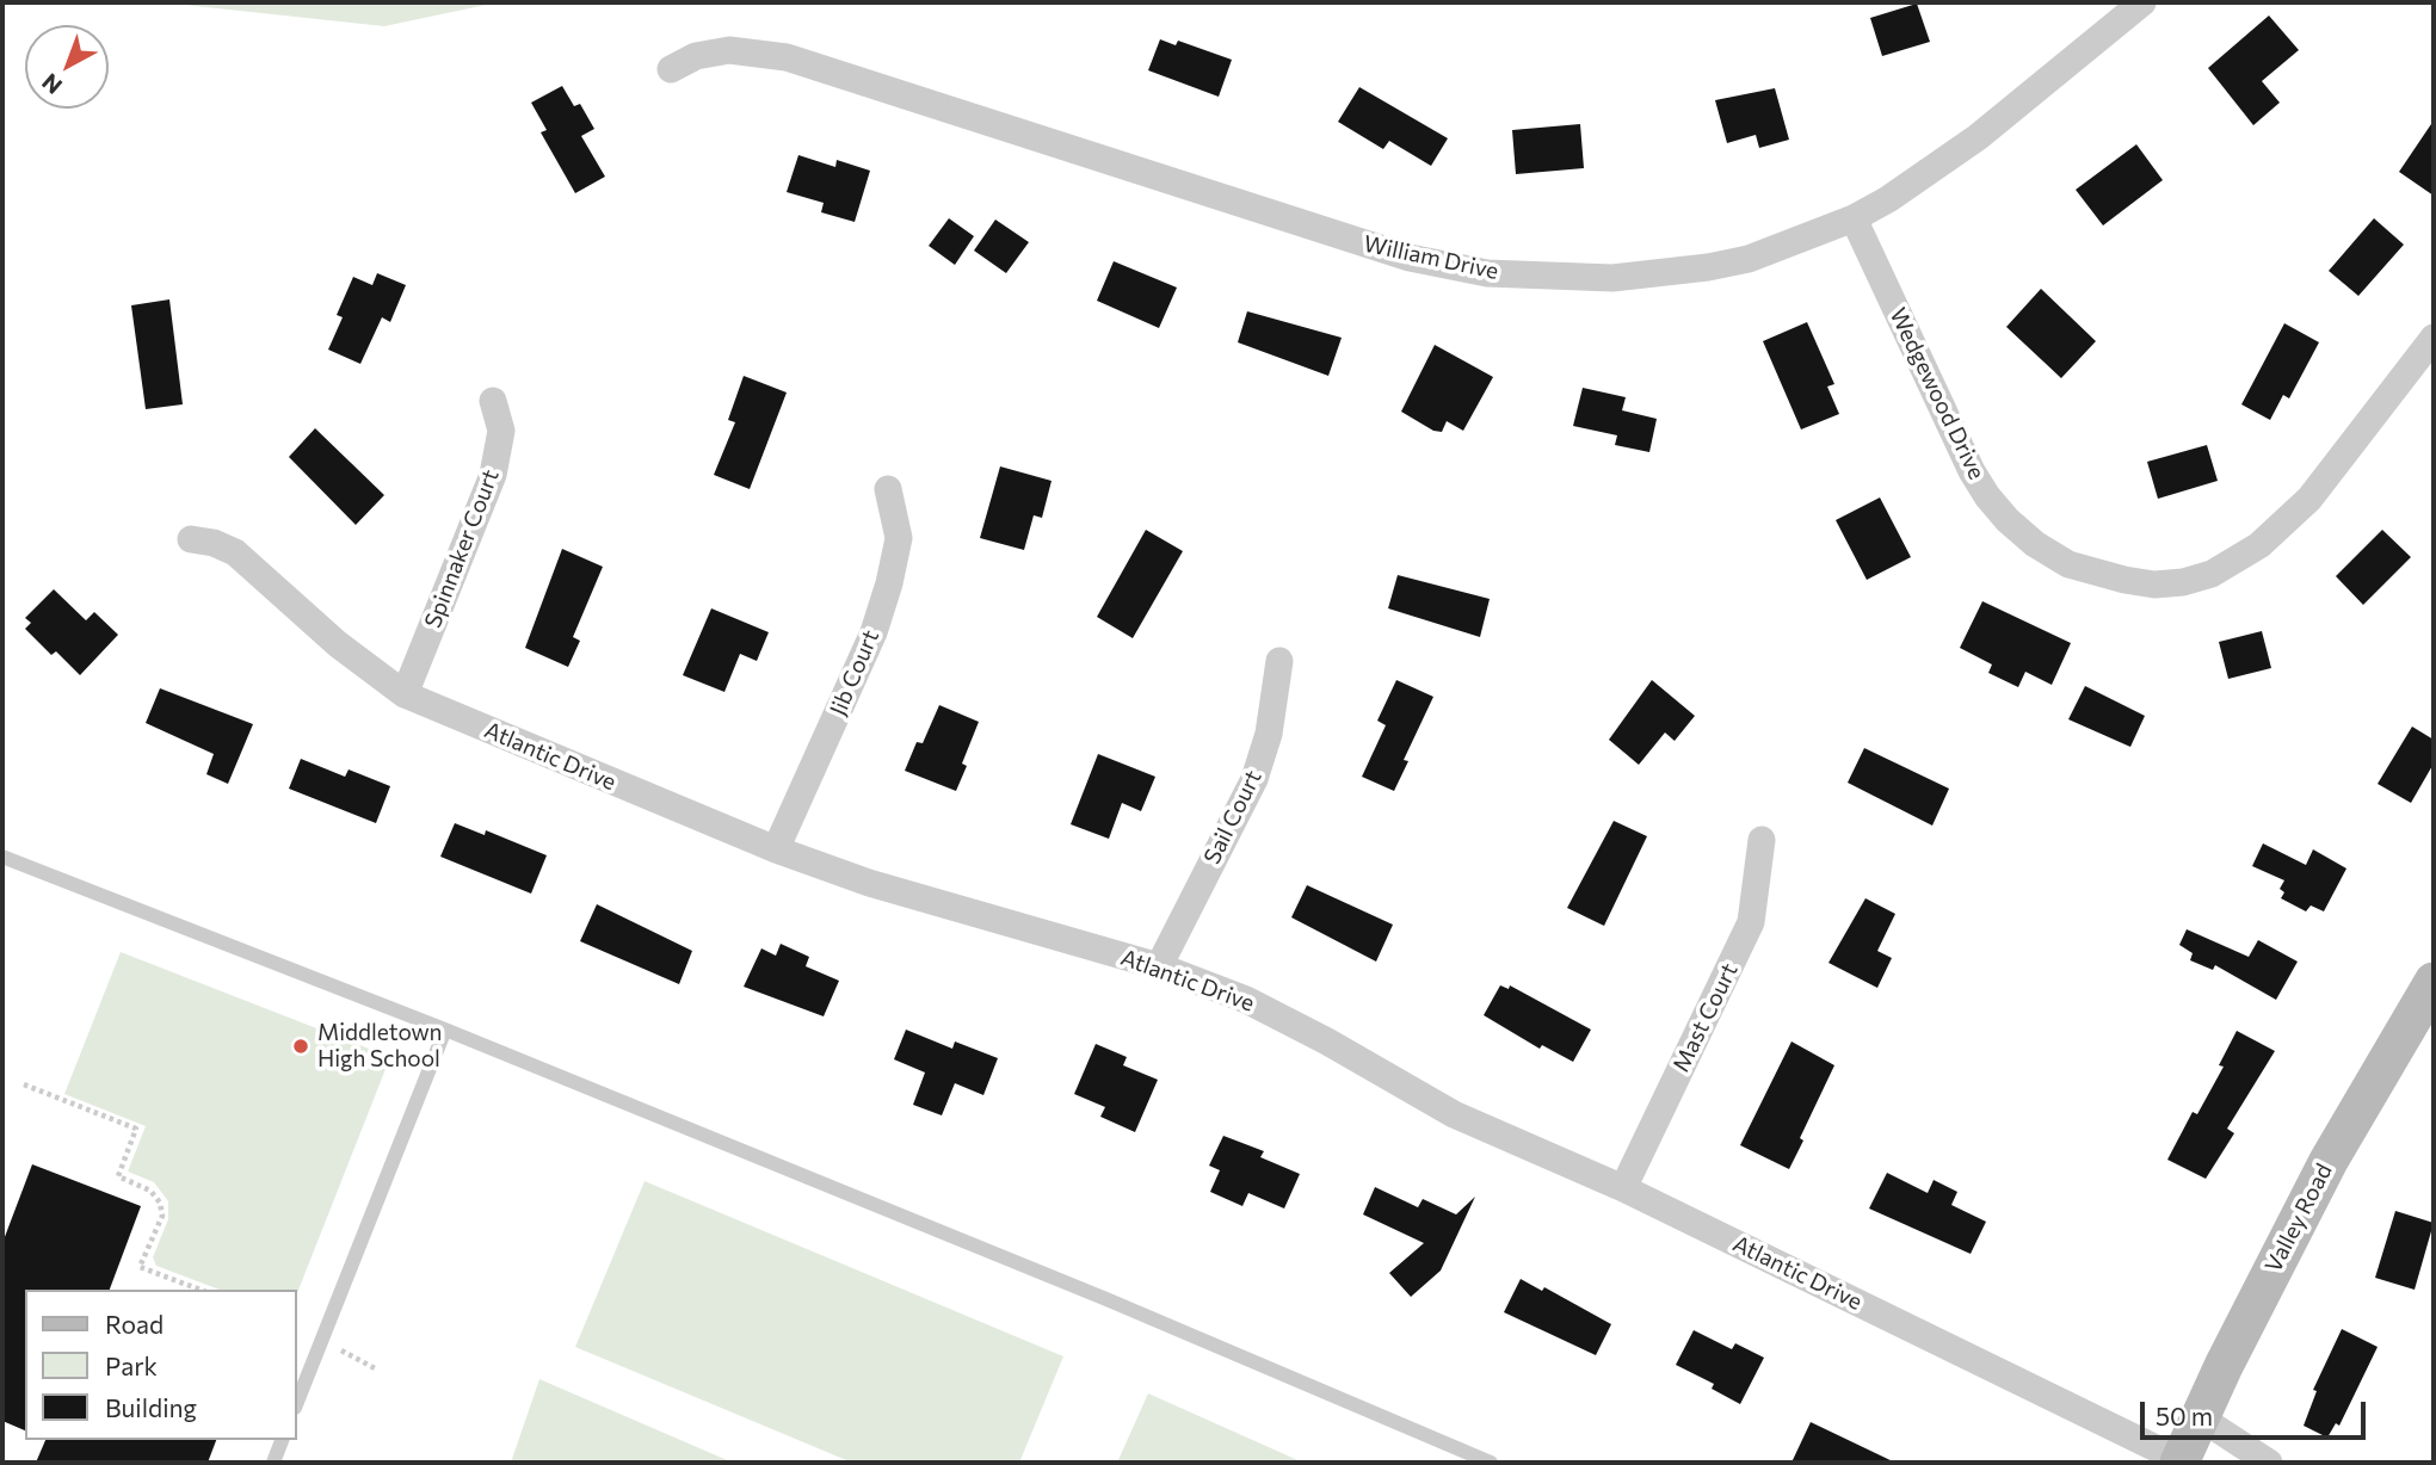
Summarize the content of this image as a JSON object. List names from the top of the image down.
{
  "streets": {
    "main road": ["Valley Road"],
    "street": [
      "William Drive",
      "Wedgewood Drive",
      "Spinnaker Court",
      "Jib Court",
      "Atlantic Drive",
      "Sail Court",
      "Mast Court"
    ]
  },
  "crossings": [
    ["William Drive", "Wedgewood Drive"],
    ["Spinnaker Court", "Atlantic Drive"],
    ["Jib Court", "Atlantic Drive"],
    ["Atlantic Drive", "Sail Court"],
    ["Atlantic Drive", "Mast Court"],
    ["Atlantic Drive", "Valley Road"]
  ],
  "places": ["Middletown High School"],
  "legend": ["Road", "Park", "Building"],
  "scale_bar": "50 m",
  "north": "bottom left"
}
